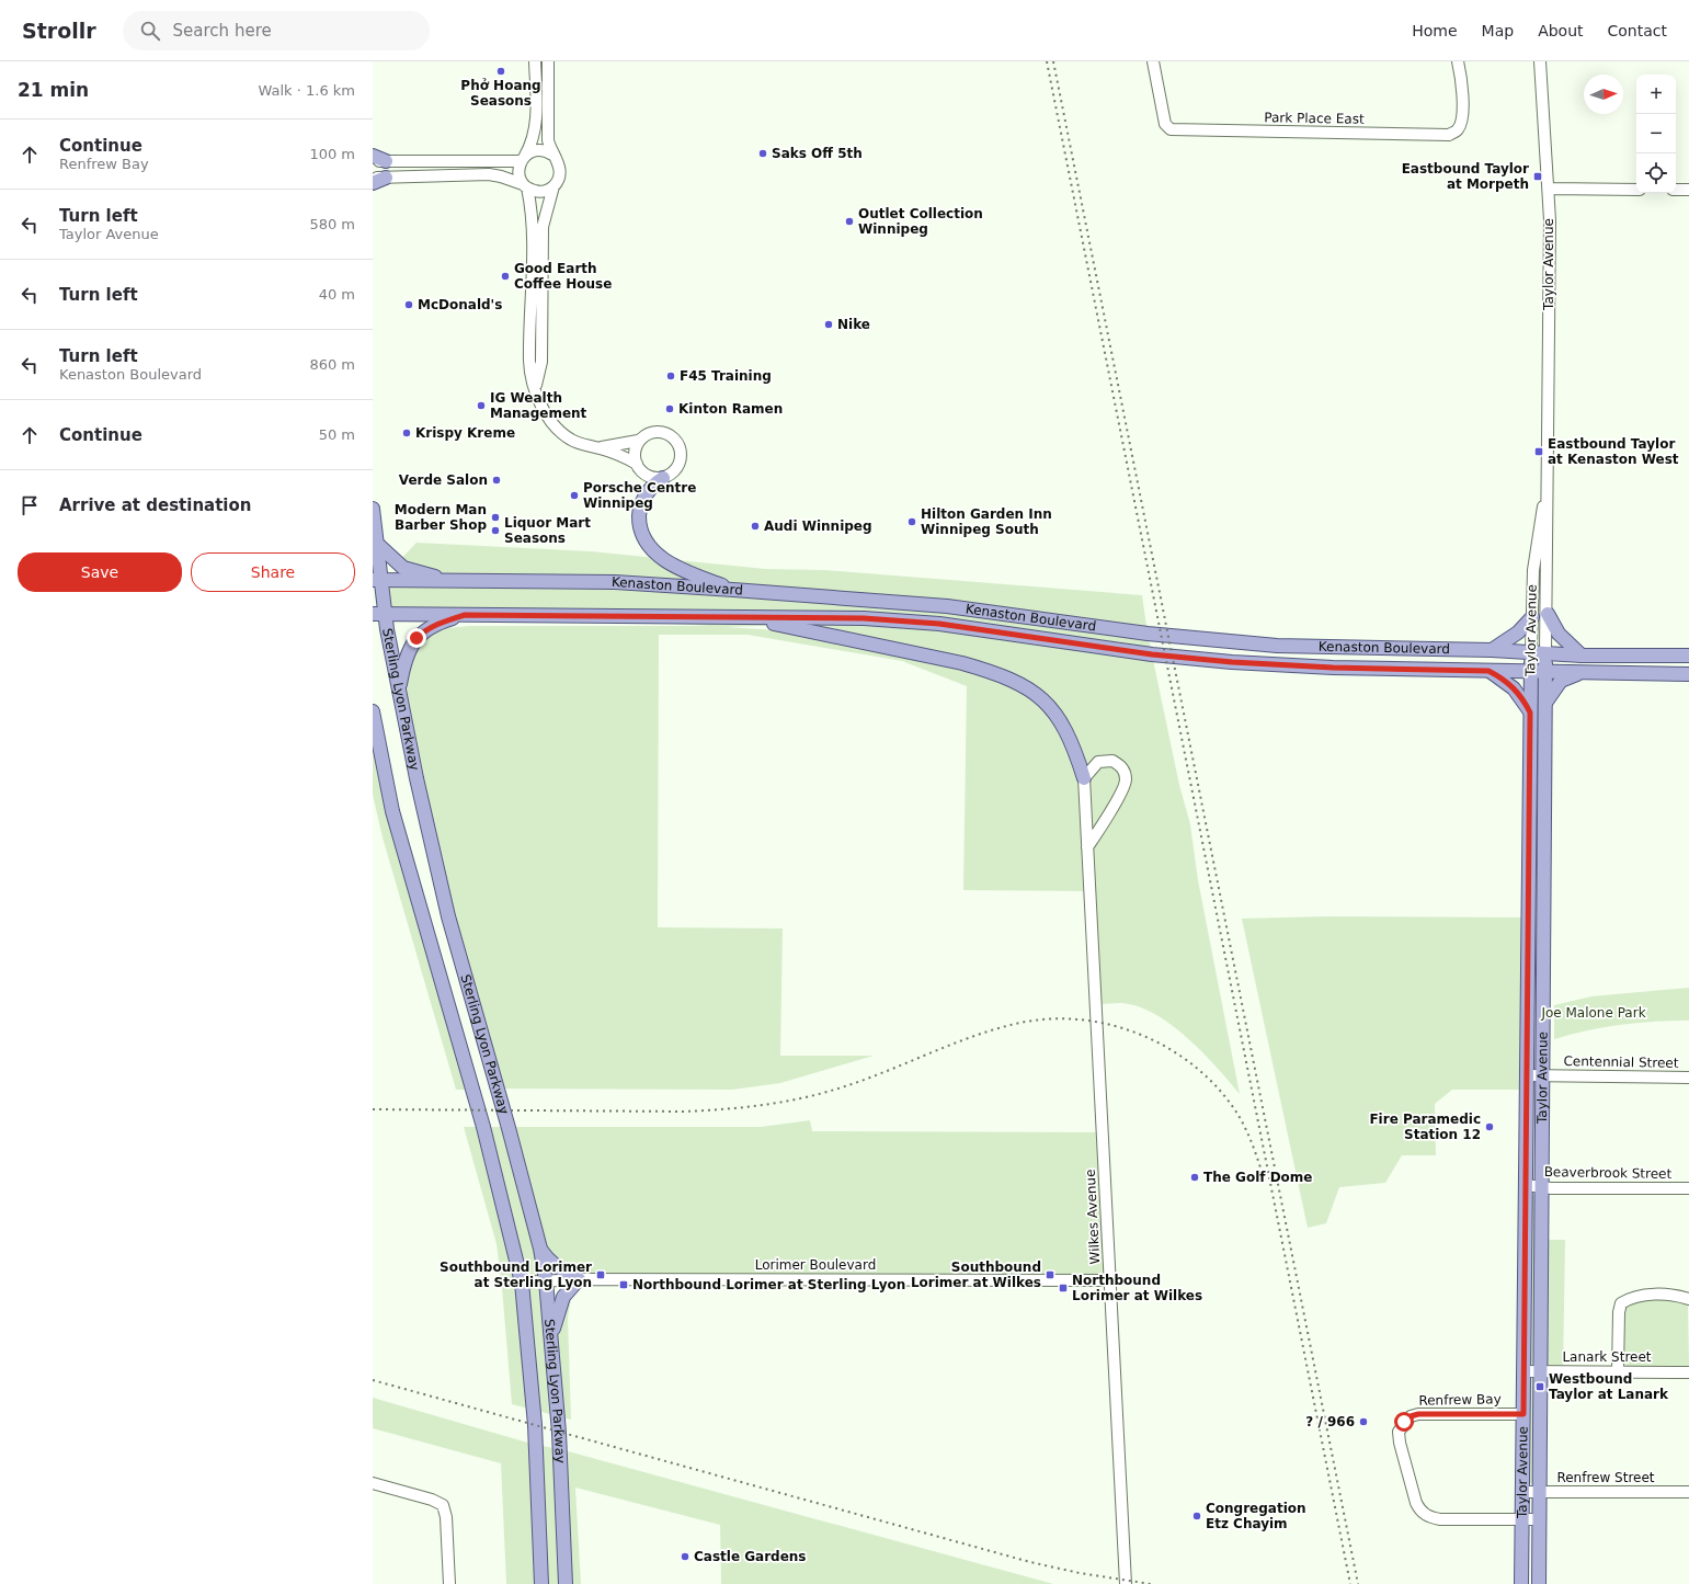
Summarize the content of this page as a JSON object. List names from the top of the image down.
{
  "streets": {
    "main road": ["Taylor Avenue", "Kenaston Boulevard", "Sterling Lyon Parkway"],
    "street": [
      "Park Place East",
      "Centennial Street",
      "Beaverbrook Street",
      "Wilkes Avenue",
      "Lorimer Boulevard",
      "Lanark Street",
      "Renfrew Bay",
      "Renfrew Street"
    ]
  },
  "crossings": [
    ["Taylor Avenue", "Kenaston Boulevard"],
    ["Taylor Avenue", "Centennial Street"],
    ["Taylor Avenue", "Beaverbrook Street"],
    ["Taylor Avenue", "Lanark Street"],
    ["Taylor Avenue", "Renfrew Bay"],
    ["Taylor Avenue", "Renfrew Street"],
    ["Kenaston Boulevard", "Sterling Lyon Parkway"],
    ["Sterling Lyon Parkway", "Lorimer Boulevard"],
    ["Wilkes Avenue", "Lorimer Boulevard"]
  ],
  "parks": ["Joe Malone Park"],
  "places": {
    "other": [
      "Phở Hoang Seasons",
      "Saks Off 5th",
      "Outlet Collection Winnipeg",
      "Good Earth Coffee House",
      "McDonald's",
      "Nike",
      "F45 Training",
      "IG Wealth Management",
      "Kinton Ramen",
      "Krispy Kreme",
      "Verde Salon",
      "Porsche Centre Winnipeg",
      "Modern Man Barber Shop",
      "Hilton Garden Inn Winnipeg South",
      "Audi Winnipeg",
      "Liquor Mart Seasons",
      "Fire Paramedic Station 12",
      "The Golf Dome",
      "? / 966",
      "Congregation Etz Chayim",
      "Castle Gardens"
    ],
    "transit": [
      "Eastbound Taylor at Morpeth",
      "Eastbound Taylor at Kenaston West",
      "Southbound Lorimer at Sterling Lyon",
      "Southbound Lorimer at Wilkes",
      "Northbound Lorimer at Sterling Lyon",
      "Northbound Lorimer at Wilkes",
      "Westbound Taylor at Lanark"
    ]
  },
  "north": "right",
  "page": {
    "header": "Strollr",
    "search": "Search here",
    "nav": [
      "Home",
      "Map",
      "About",
      "Contact"
    ],
    "heading": ["21 min", "Walk · 1.6 km"],
    "map_buttons": ["+", "−"],
    "list": [
      ["Continue", "Renfrew Bay", "100 m"],
      ["Turn left", "Taylor Avenue", "580 m"],
      ["Turn left", "40 m"],
      ["Turn left", "Kenaston Boulevard", "860 m"],
      ["Continue", "50 m"],
      "Arrive at destination"
    ],
    "buttons": ["Save", "Share"]
  }
}
